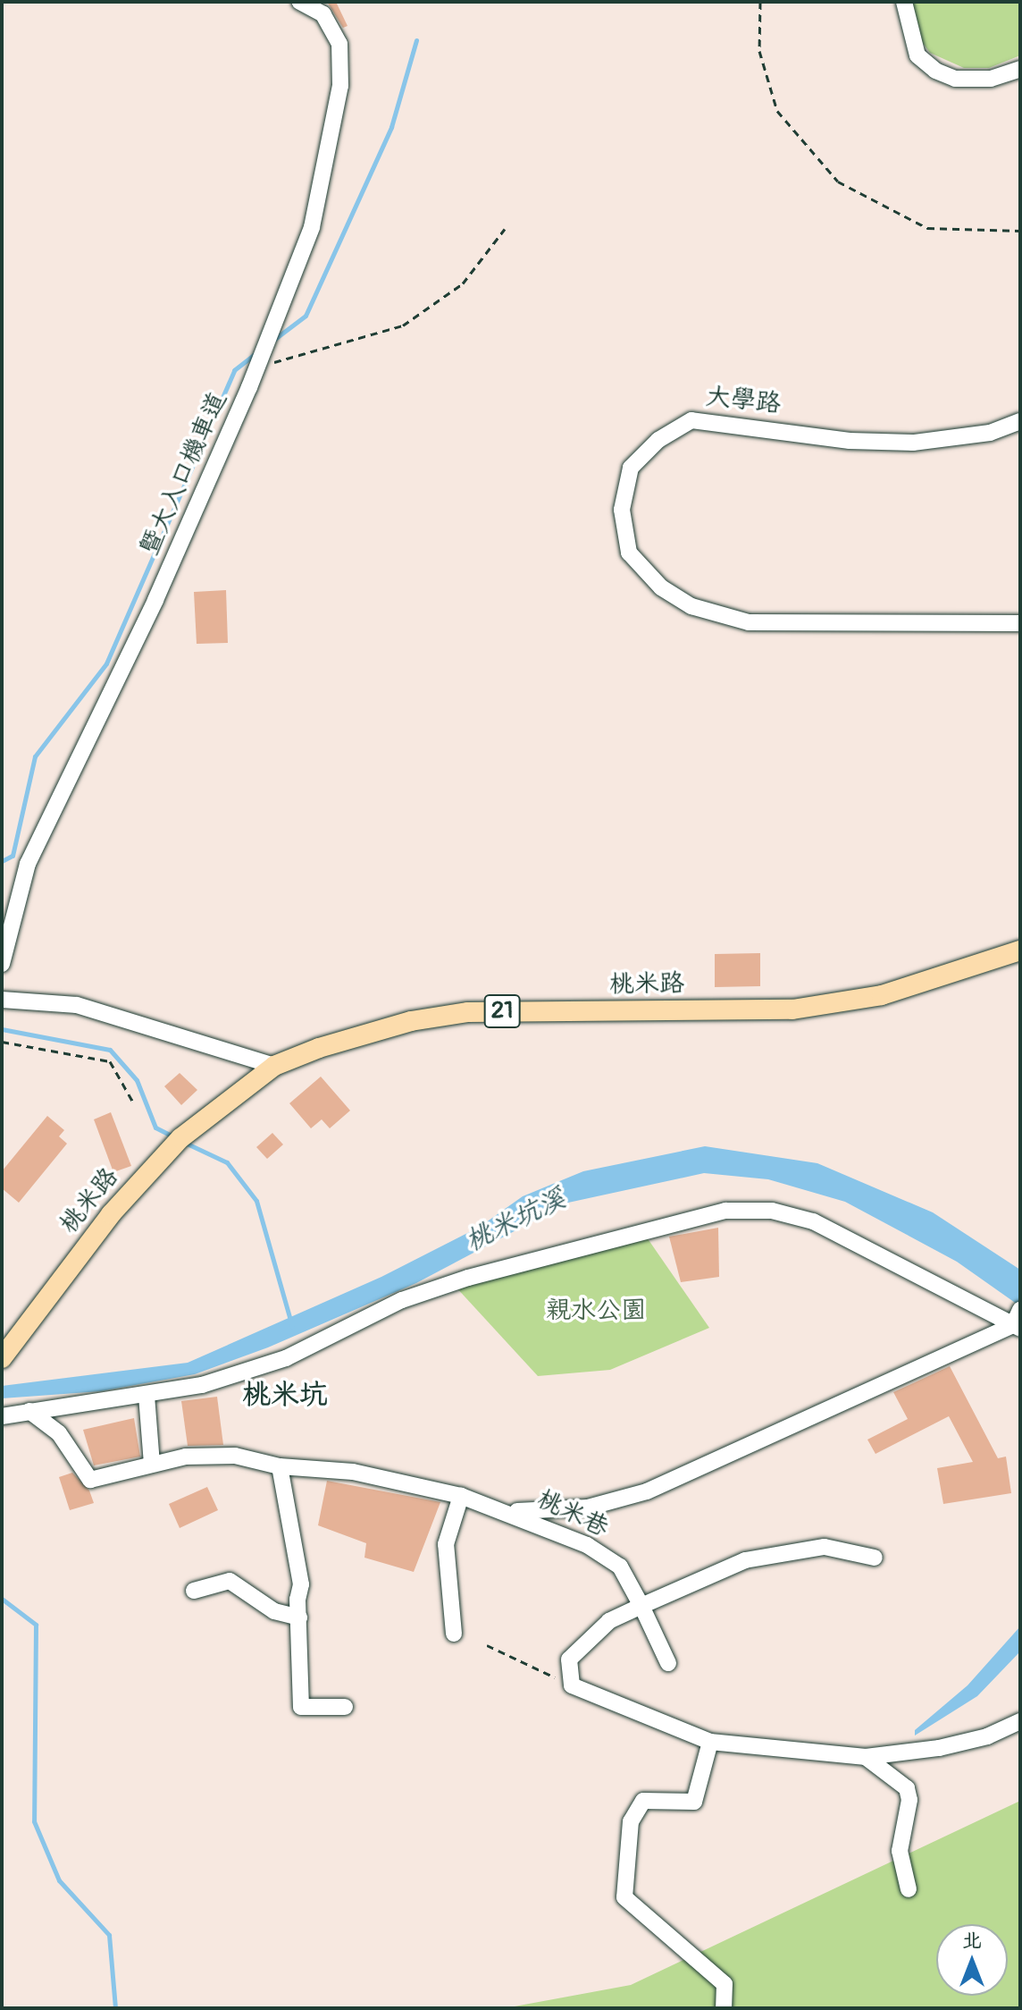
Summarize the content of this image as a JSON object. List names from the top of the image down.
{
  "streets": {
    "main road": ["桃米路", "21"],
    "street": ["大學路", "暨大入口機車道", "桃米巷"]
  },
  "districts": ["桃米坑"],
  "water": ["桃米坑溪"],
  "parks": ["親水公園"],
  "north": "top"
}
